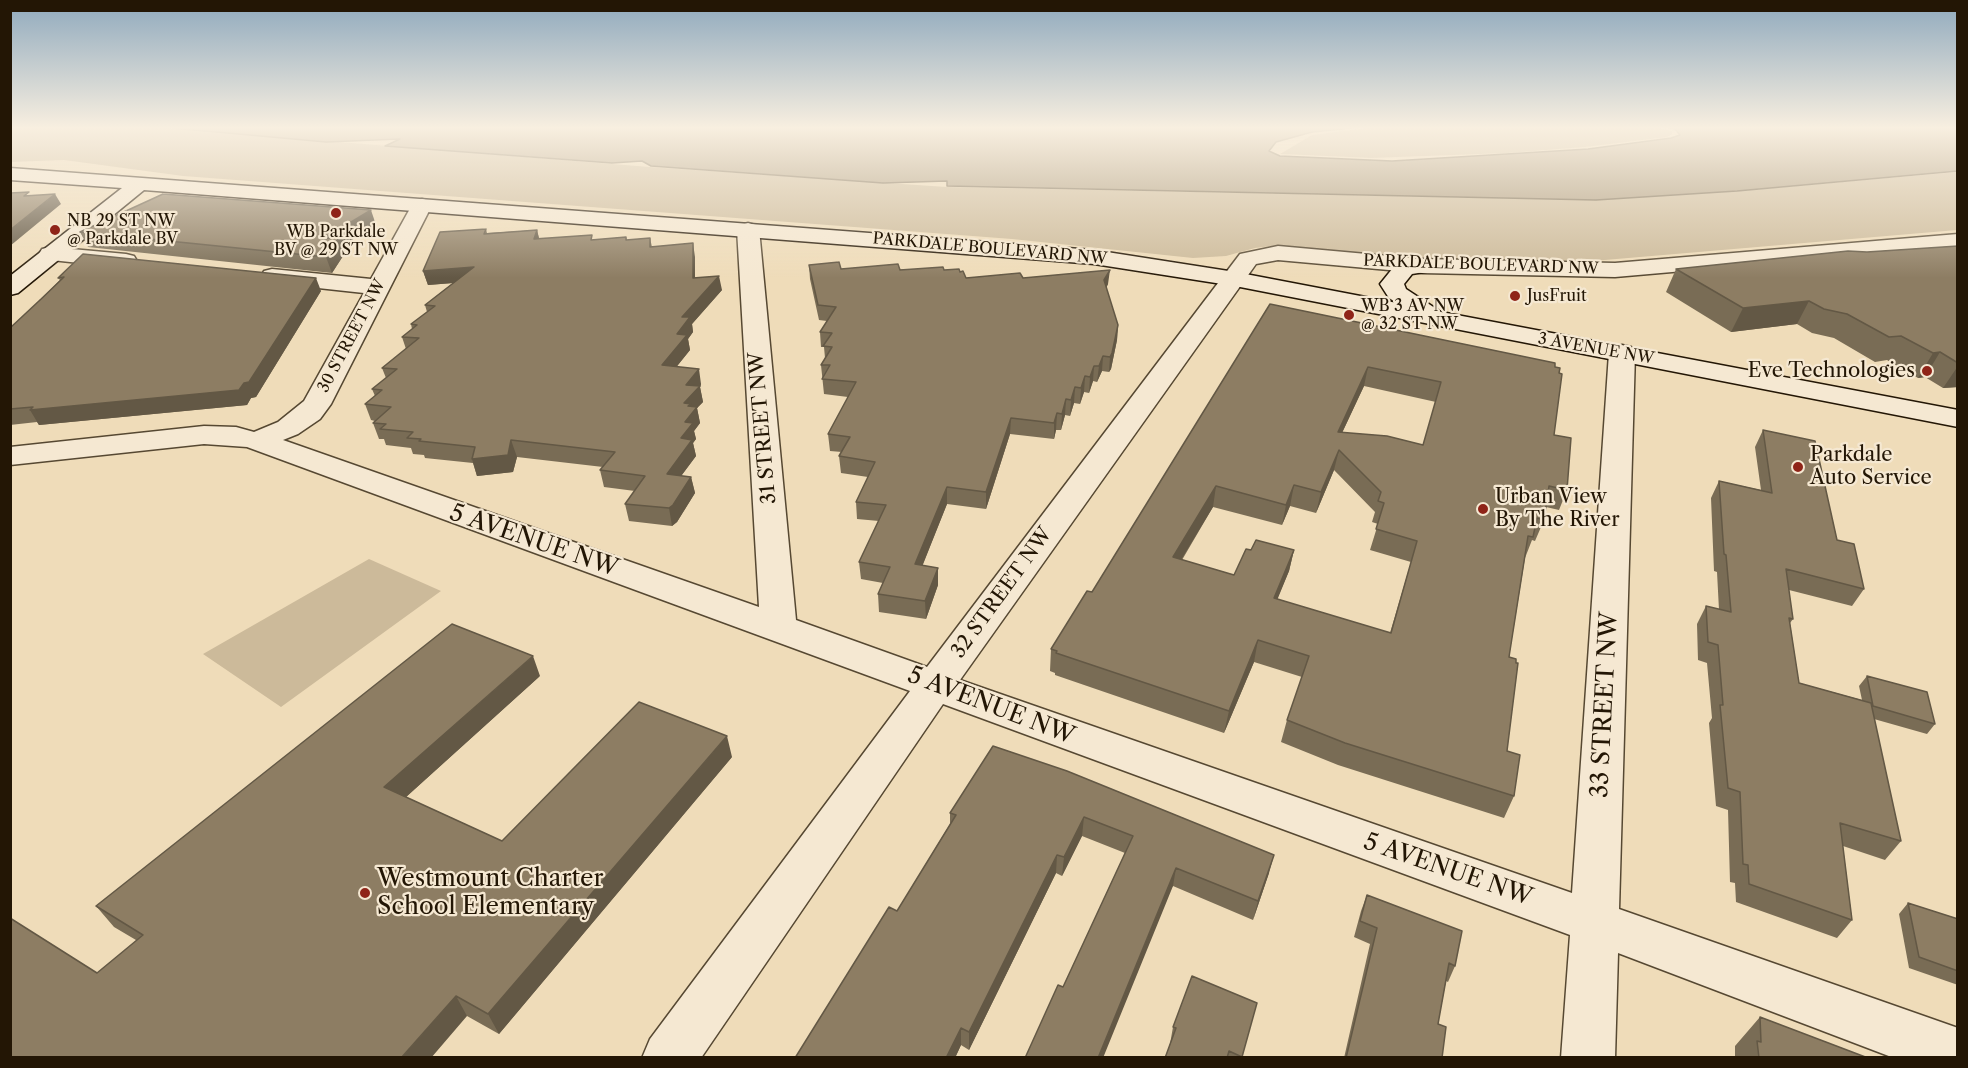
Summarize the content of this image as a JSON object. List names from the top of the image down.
{
  "streets": {
    "street": [
      "PARKDALE BOULEVARD NW",
      "30 STREET NW",
      "3 AVENUE NW",
      "31 STREET NW",
      "5 AVENUE NW",
      "32 STREET NW",
      "33 STREET NW"
    ]
  },
  "crossings": [
    ["PARKDALE BOULEVARD NW", "30 STREET NW"],
    ["PARKDALE BOULEVARD NW", "3 AVENUE NW"],
    ["PARKDALE BOULEVARD NW", "31 STREET NW"],
    ["PARKDALE BOULEVARD NW", "32 STREET NW"],
    ["30 STREET NW", "5 AVENUE NW"],
    ["3 AVENUE NW", "32 STREET NW"],
    ["3 AVENUE NW", "33 STREET NW"],
    ["31 STREET NW", "5 AVENUE NW"],
    ["5 AVENUE NW", "32 STREET NW"],
    ["5 AVENUE NW", "33 STREET NW"]
  ],
  "places": [
    "WB Parkdale BV @ 29 ST NW",
    "NB 29 ST NW @ Parkdale BV",
    "JusFruit",
    "WB 3 AV NW @ 32 ST NW",
    "Eve Technologies",
    "Parkdale Auto Service",
    "Urban View By The River",
    "Westmount Charter School Elementary"
  ]
}
